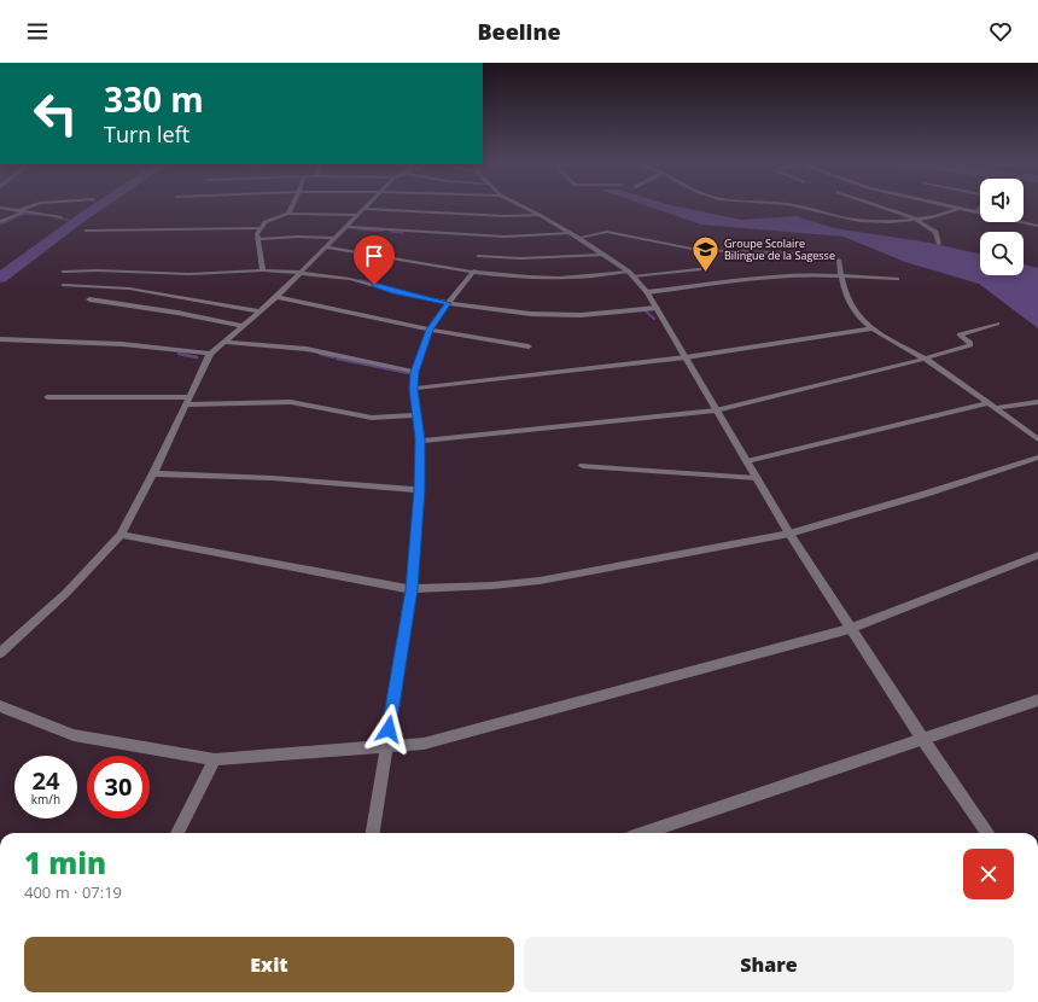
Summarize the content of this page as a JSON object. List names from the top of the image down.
{
  "places": {
    "school or university": ["Groupe Scolaire Bilingue de la Sagesse"]
  },
  "page": {
    "header": "Beeline",
    "turn": ["330 m", "Turn left"],
    "speed": "24 km/h",
    "limit": "30",
    "heading": ["1 min", "400 m · 07:19"],
    "buttons": ["Exit", "Share"]
  }
}
